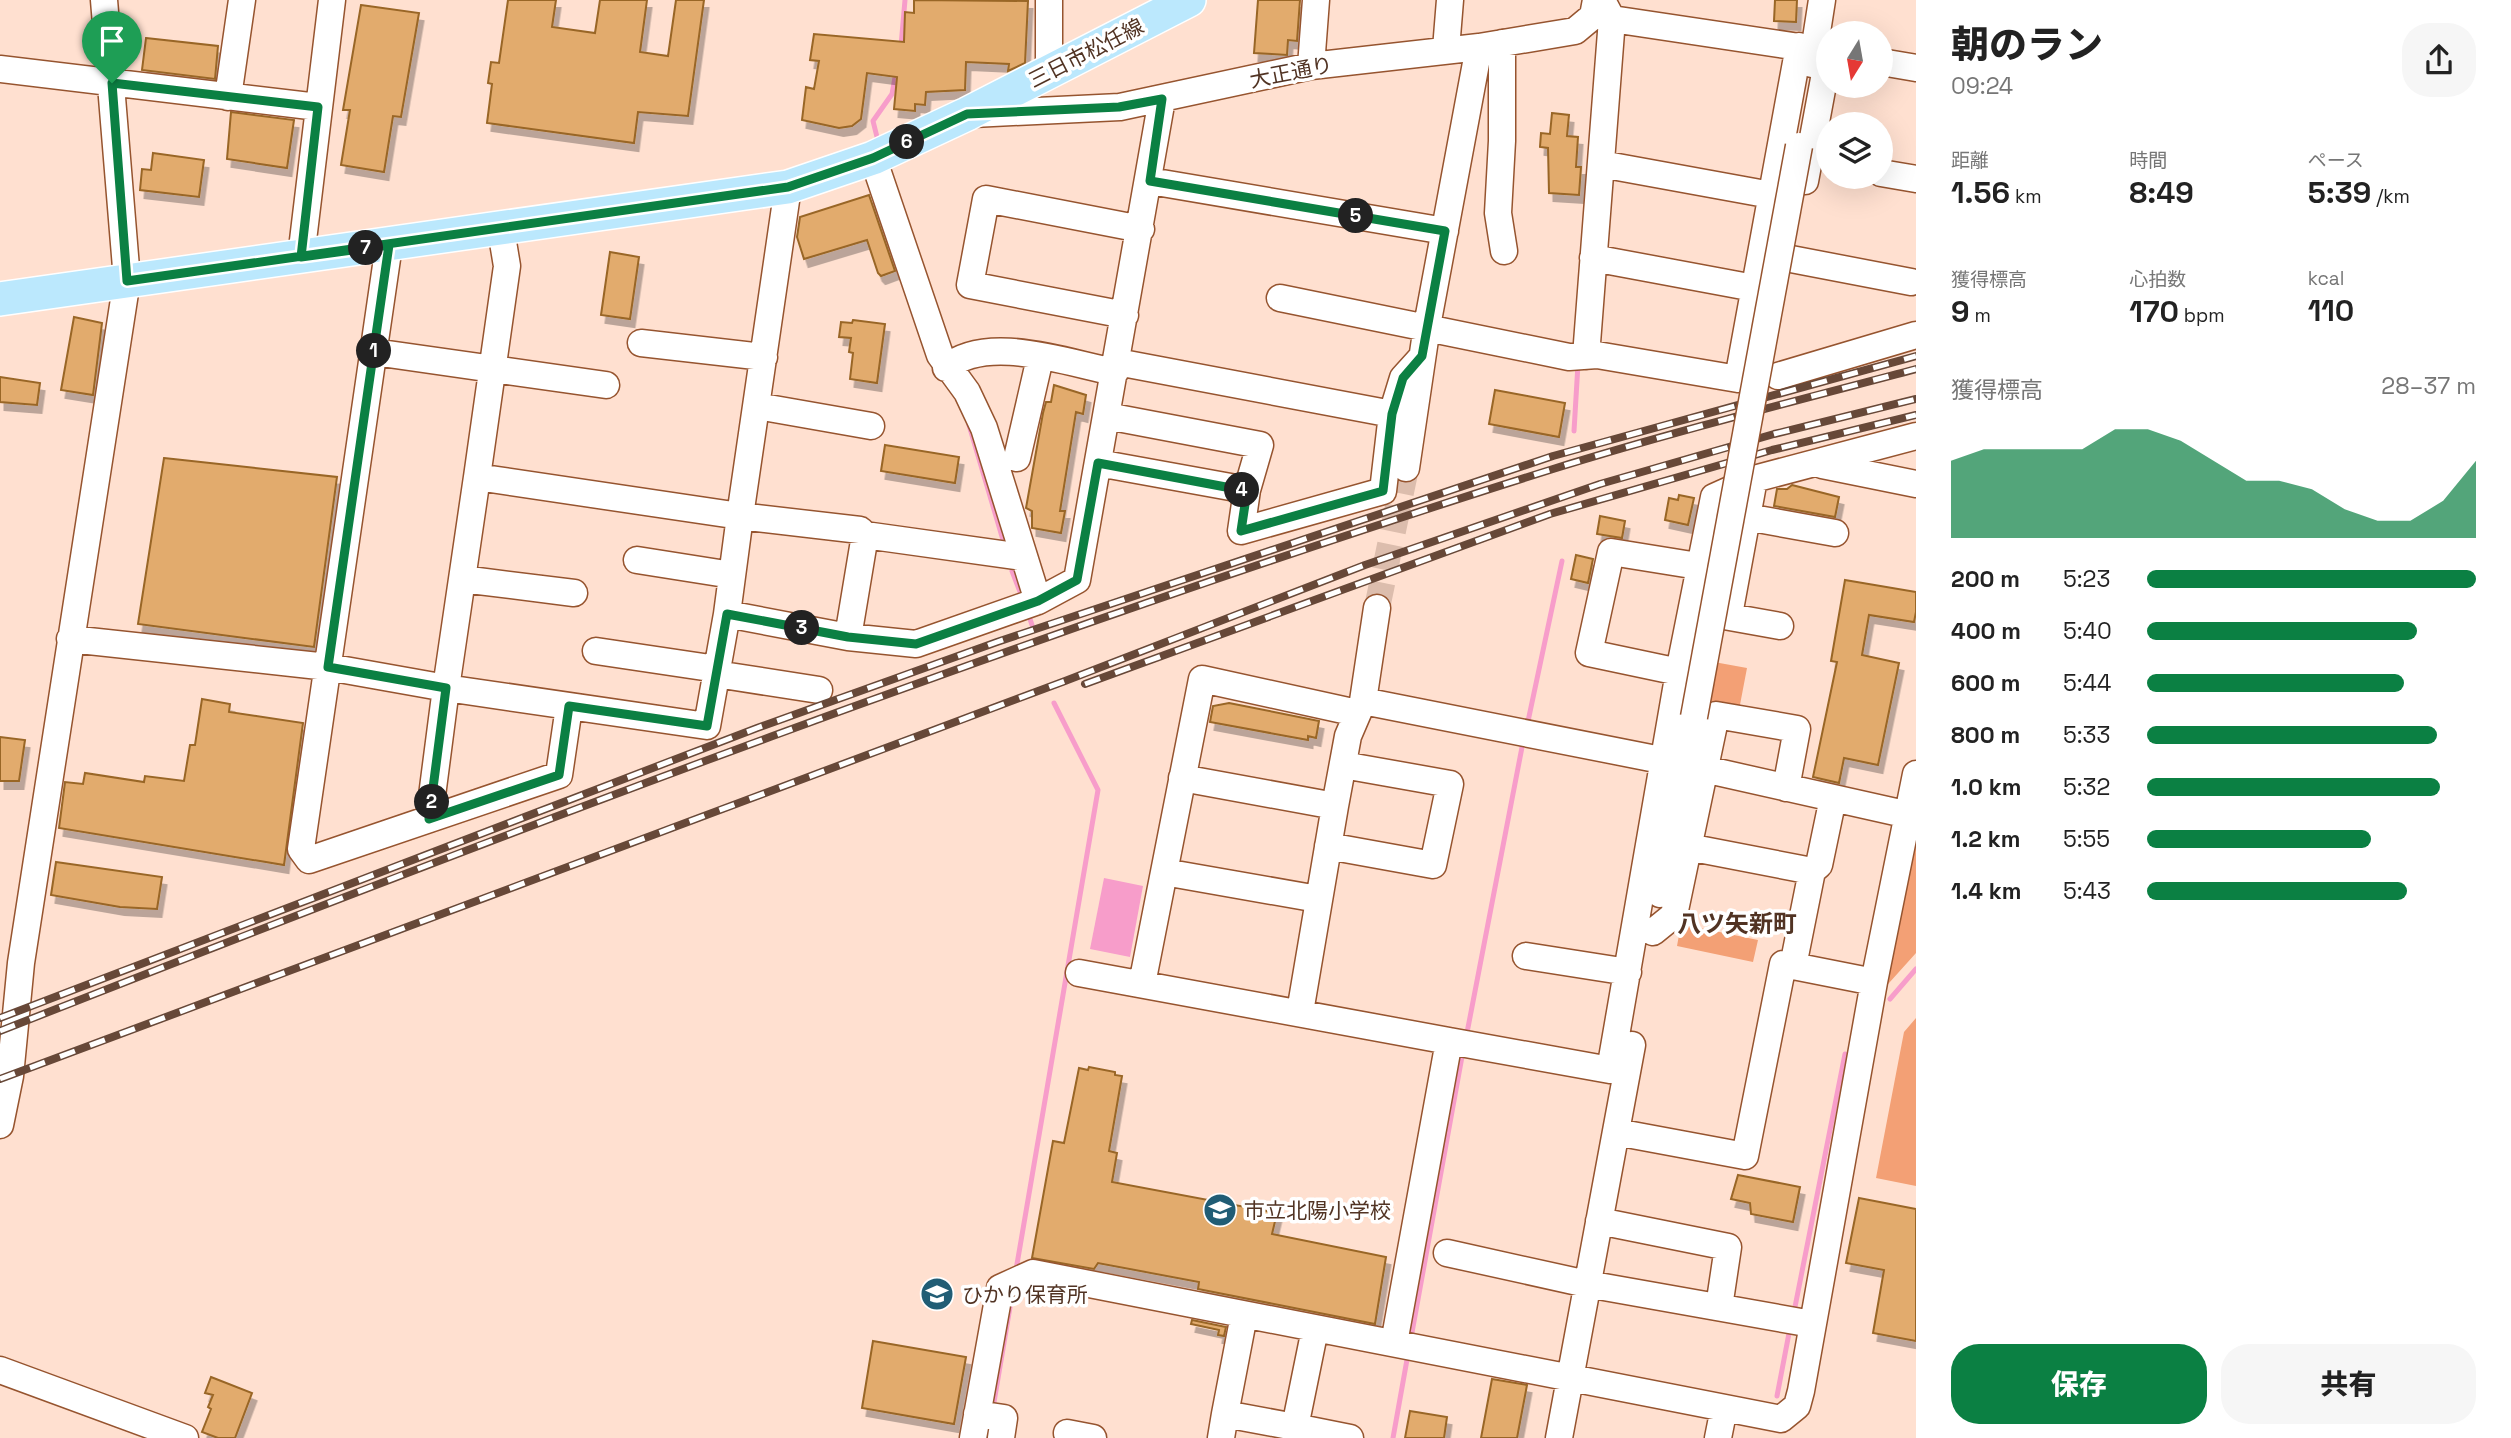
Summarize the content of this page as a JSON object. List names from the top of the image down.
{
  "streets": {
    "main road": ["三日市松任線"],
    "street": ["大正通り"]
  },
  "crossings": [
    ["三日市松任線", "大正通り"]
  ],
  "districts": ["八ツ矢新町"],
  "places": {
    "school or university": ["市立北陽小学校", "ひかり保育所"]
  },
  "north": "bottom",
  "page": {
    "heading": ["朝のラン", "09:24"],
    "stats": [
      ["距離", "1.56 km"],
      ["時間", "8:49"],
      ["ペース", "5:39 /km"],
      ["獲得標高", "9 m"],
      ["心拍数", "170 bpm"],
      ["kcal", "110"]
    ],
    "pins": [
      "6",
      "5",
      "7",
      "1",
      "4",
      "3",
      "2"
    ],
    "chart": ["獲得標高", "28–37 m"],
    "list": [
      {
        "name": "200 m",
        "note": "5:23"
      },
      {
        "name": "400 m",
        "note": "5:40"
      },
      {
        "name": "600 m",
        "note": "5:44"
      },
      {
        "name": "800 m",
        "note": "5:33"
      },
      {
        "name": "1.0 km",
        "note": "5:32"
      },
      {
        "name": "1.2 km",
        "note": "5:55"
      },
      {
        "name": "1.4 km",
        "note": "5:43"
      }
    ],
    "buttons": ["保存", "共有"]
  }
}
